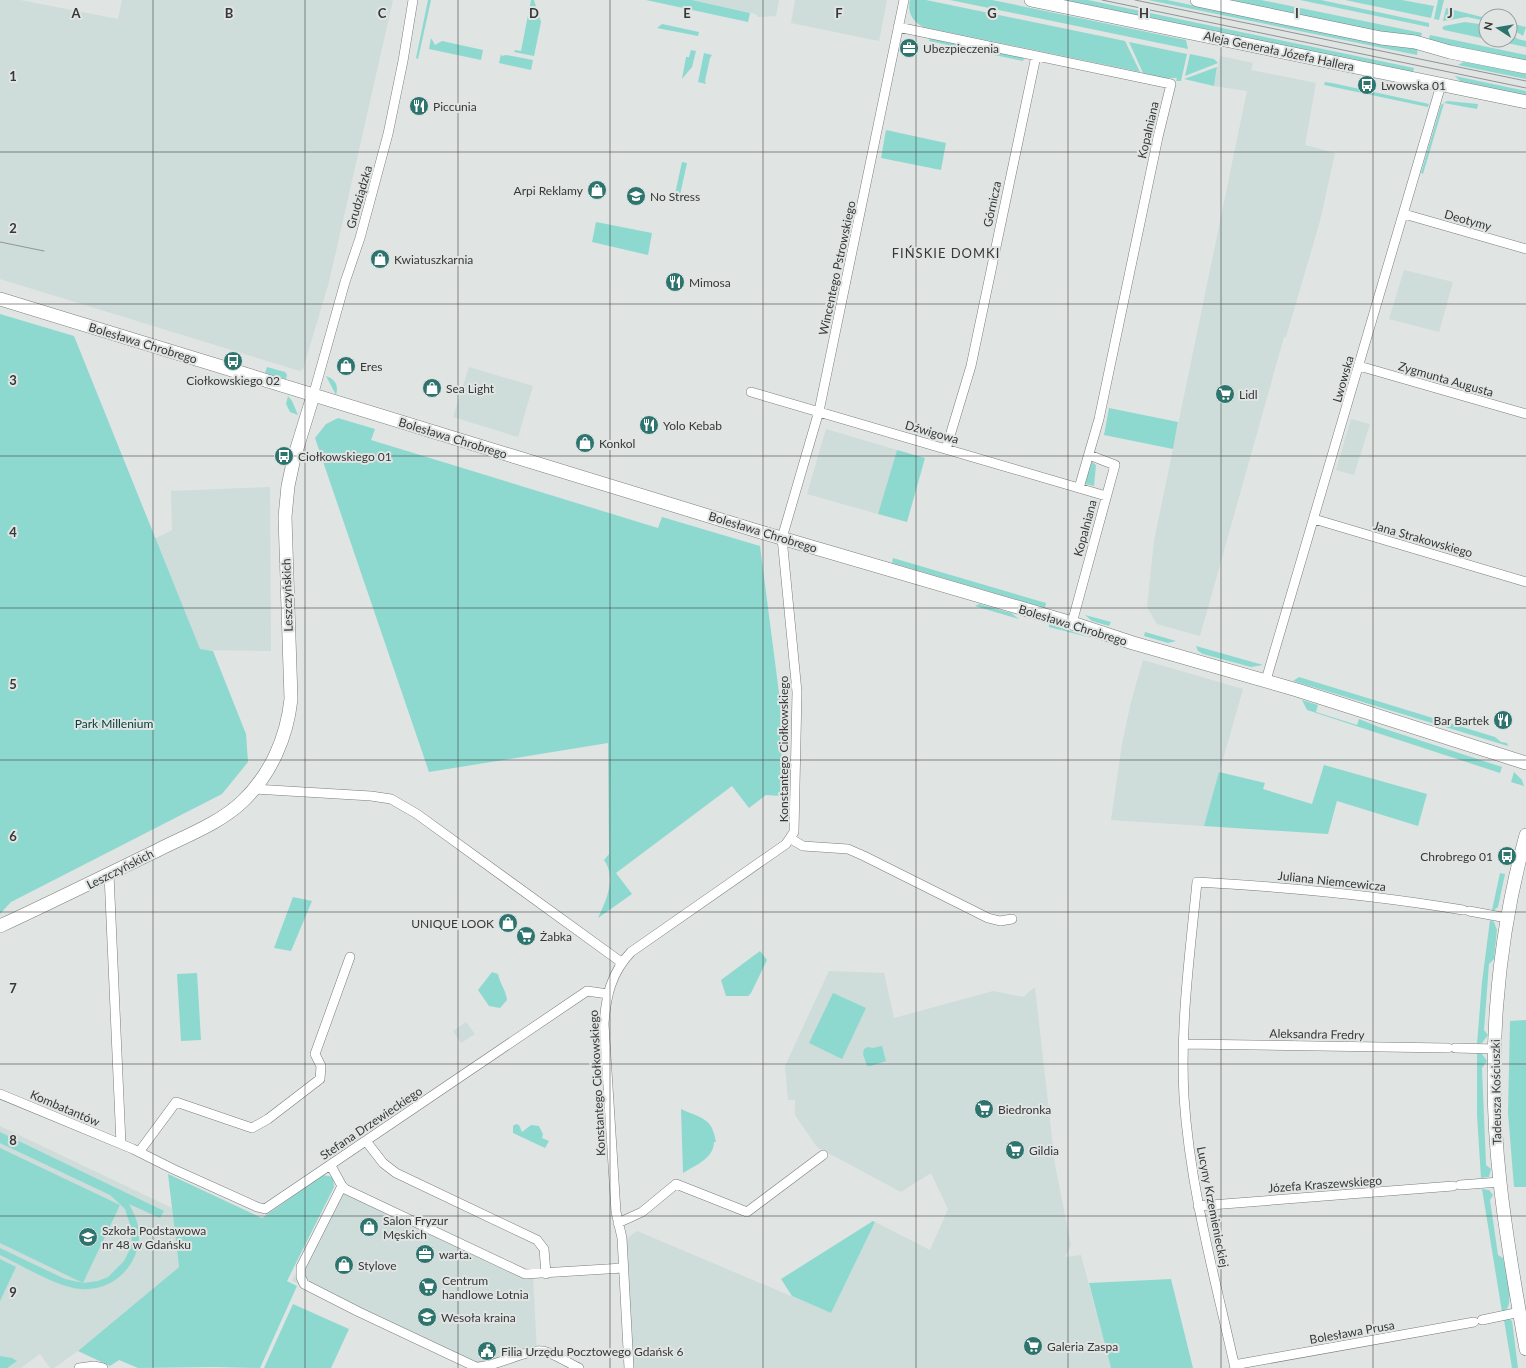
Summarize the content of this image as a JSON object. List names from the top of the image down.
{
  "streets": {
    "street": [
      "Aleja Generała Józefa Hallera",
      "Kopalniana",
      "Grudziądzka",
      "Górnicza",
      "Deotymy",
      "Wincentego Pstrowskiego",
      "Bolesława Chrobrego",
      "Lwowska",
      "Zygmunta Augusta",
      "Dźwigowa",
      "Jana Strakowskiego",
      "Leszczyńskich",
      "Konstantego Ciołkowskiego",
      "Juliana Niemcewicza",
      "Aleksandra Fredry",
      "Tadeusza Kościuszki",
      "Kombatantów",
      "Stefana Drzewieckiego",
      "Józefa Kraszewskiego",
      "Lucyny Krzemienieckiej",
      "Bolesława Prusa"
    ]
  },
  "crossings": [
    ["Aleja Generała Józefa Hallera", "Lwowska"],
    ["Kopalniana", "Górnicza"],
    ["Kopalniana", "Wincentego Pstrowskiego"],
    ["Kopalniana", "Bolesława Chrobrego"],
    ["Kopalniana", "Dźwigowa"],
    ["Grudziądzka", "Bolesława Chrobrego"],
    ["Grudziądzka", "Leszczyńskich"],
    ["Górnicza", "Dźwigowa"],
    ["Deotymy", "Lwowska"],
    ["Wincentego Pstrowskiego", "Bolesława Chrobrego"],
    ["Wincentego Pstrowskiego", "Dźwigowa"],
    ["Wincentego Pstrowskiego", "Konstantego Ciołkowskiego"],
    ["Bolesława Chrobrego", "Lwowska"],
    ["Bolesława Chrobrego", "Leszczyńskich"],
    ["Bolesława Chrobrego", "Konstantego Ciołkowskiego"],
    ["Lwowska", "Zygmunta Augusta"],
    ["Lwowska", "Jana Strakowskiego"],
    ["Konstantego Ciołkowskiego", "Stefana Drzewieckiego"],
    ["Juliana Niemcewicza", "Tadeusza Kościuszki"],
    ["Juliana Niemcewicza", "Lucyny Krzemienieckiej"],
    ["Aleksandra Fredry", "Tadeusza Kościuszki"],
    ["Aleksandra Fredry", "Lucyny Krzemienieckiej"],
    ["Tadeusza Kościuszki", "Józefa Kraszewskiego"],
    ["Tadeusza Kościuszki", "Bolesława Prusa"],
    ["Kombatantów", "Stefana Drzewieckiego"],
    ["Józefa Kraszewskiego", "Lucyny Krzemienieckiej"],
    ["Lucyny Krzemienieckiej", "Bolesława Prusa"]
  ],
  "districts": ["FIŃSKIE DOMKI"],
  "parks": ["Park Millenium"],
  "places": {
    "office": ["Ubezpieczenia", "warta."],
    "bus stop": [
      "Lwowska 01",
      "Ciołkowskiego 02",
      "Ciołkowskiego 01",
      "Chrobrego 01"
    ],
    "restaurant": [
      "Piccunia",
      "Mimosa",
      "Yolo Kebab",
      "Bar Bartek"
    ],
    "shop": [
      "Arpi Reklamy",
      "Kwiatuszkarnia",
      "Eres",
      "Sea Light",
      "Konkol",
      "UNIQUE LOOK",
      "Salon Fryzur Męskich",
      "Stylove"
    ],
    "school or university": ["No Stress", "Szkoła Podstawowa nr 48 w Gdańsku", "Wesoła kraina"],
    "supermarket": [
      "Lidl",
      "Żabka",
      "Biedronka",
      "Gildia",
      "Centrum handlowe Lotnia",
      "Galeria Zaspa"
    ],
    "public building": ["Filia Urzędu Pocztowego Gdańsk 6"]
  },
  "north": "left",
  "grid": {
    "columns": [
      "A",
      "B",
      "C",
      "D",
      "E",
      "F",
      "G",
      "H",
      "I",
      "J"
    ],
    "rows": [
      "1",
      "2",
      "3",
      "4",
      "5",
      "6",
      "7",
      "8",
      "9"
    ]
  }
}
